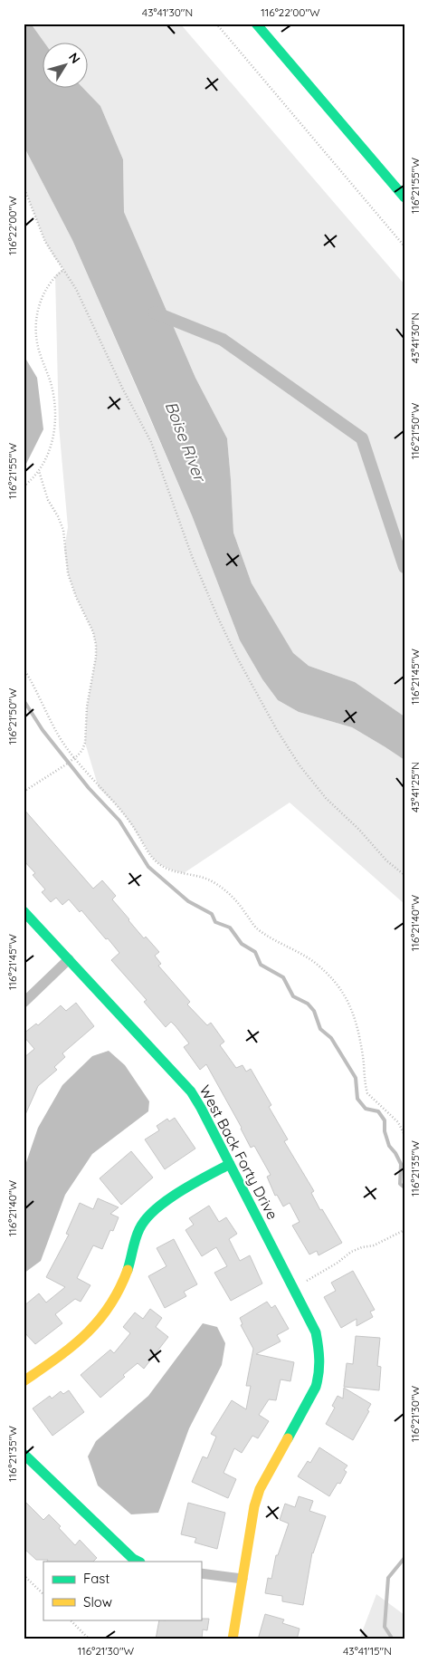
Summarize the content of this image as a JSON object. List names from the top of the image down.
{
  "streets": {
    "street": ["West Back Forty Drive"]
  },
  "water": ["Boise River"],
  "legend": ["Fast", "Slow"],
  "north": "top right",
  "coordinates": [
    "43°41'30\"N",
    "116°22'00\"W",
    "116°21'55\"W",
    "116°21'50\"W",
    "116°21'45\"W",
    "43°41'25\"N",
    "116°21'40\"W",
    "116°21'35\"W",
    "116°21'30\"W",
    "43°41'15\"N"
  ]
}
